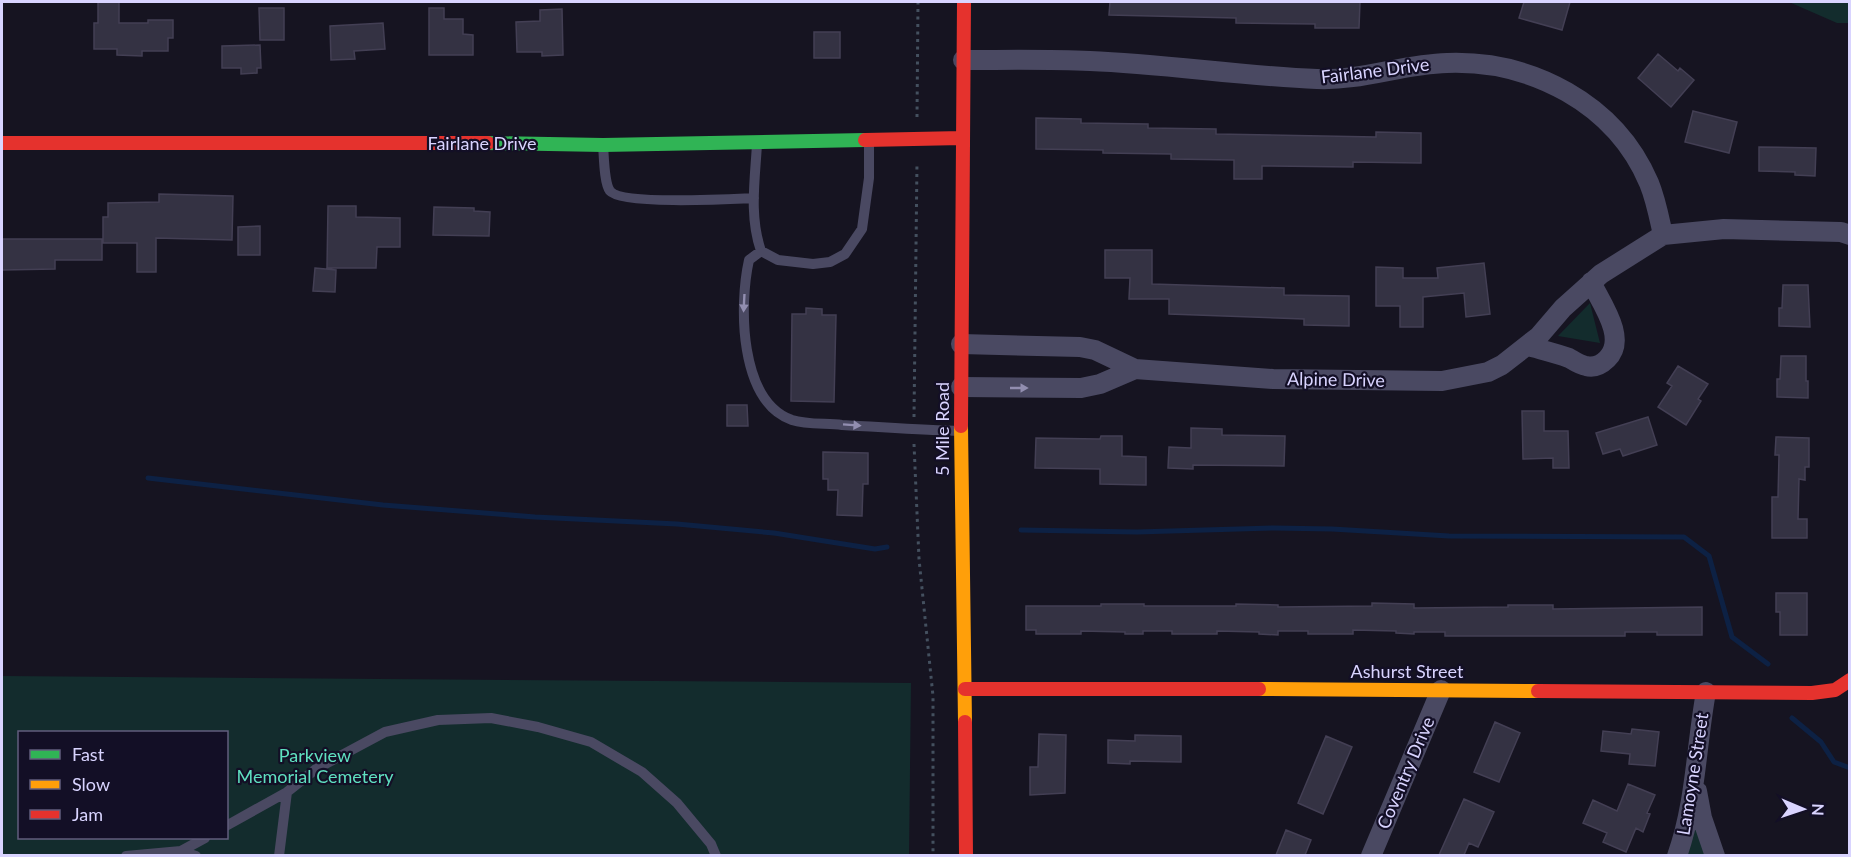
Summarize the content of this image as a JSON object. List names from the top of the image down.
{
  "streets": {
    "street": [
      "Fairlane Drive",
      "Alpine Drive",
      "5 Mile Road",
      "Ashurst Street",
      "Coventry Drive",
      "Lamoyne Street"
    ]
  },
  "crossings": [
    ["Fairlane Drive", "Alpine Drive"],
    ["Fairlane Drive", "5 Mile Road"],
    ["Alpine Drive", "5 Mile Road"],
    ["5 Mile Road", "Ashurst Street"],
    ["Ashurst Street", "Coventry Drive"],
    ["Ashurst Street", "Lamoyne Street"]
  ],
  "parks": ["Parkview Memorial Cemetery"],
  "legend": ["Fast", "Slow", "Jam"],
  "north": "right"
}
